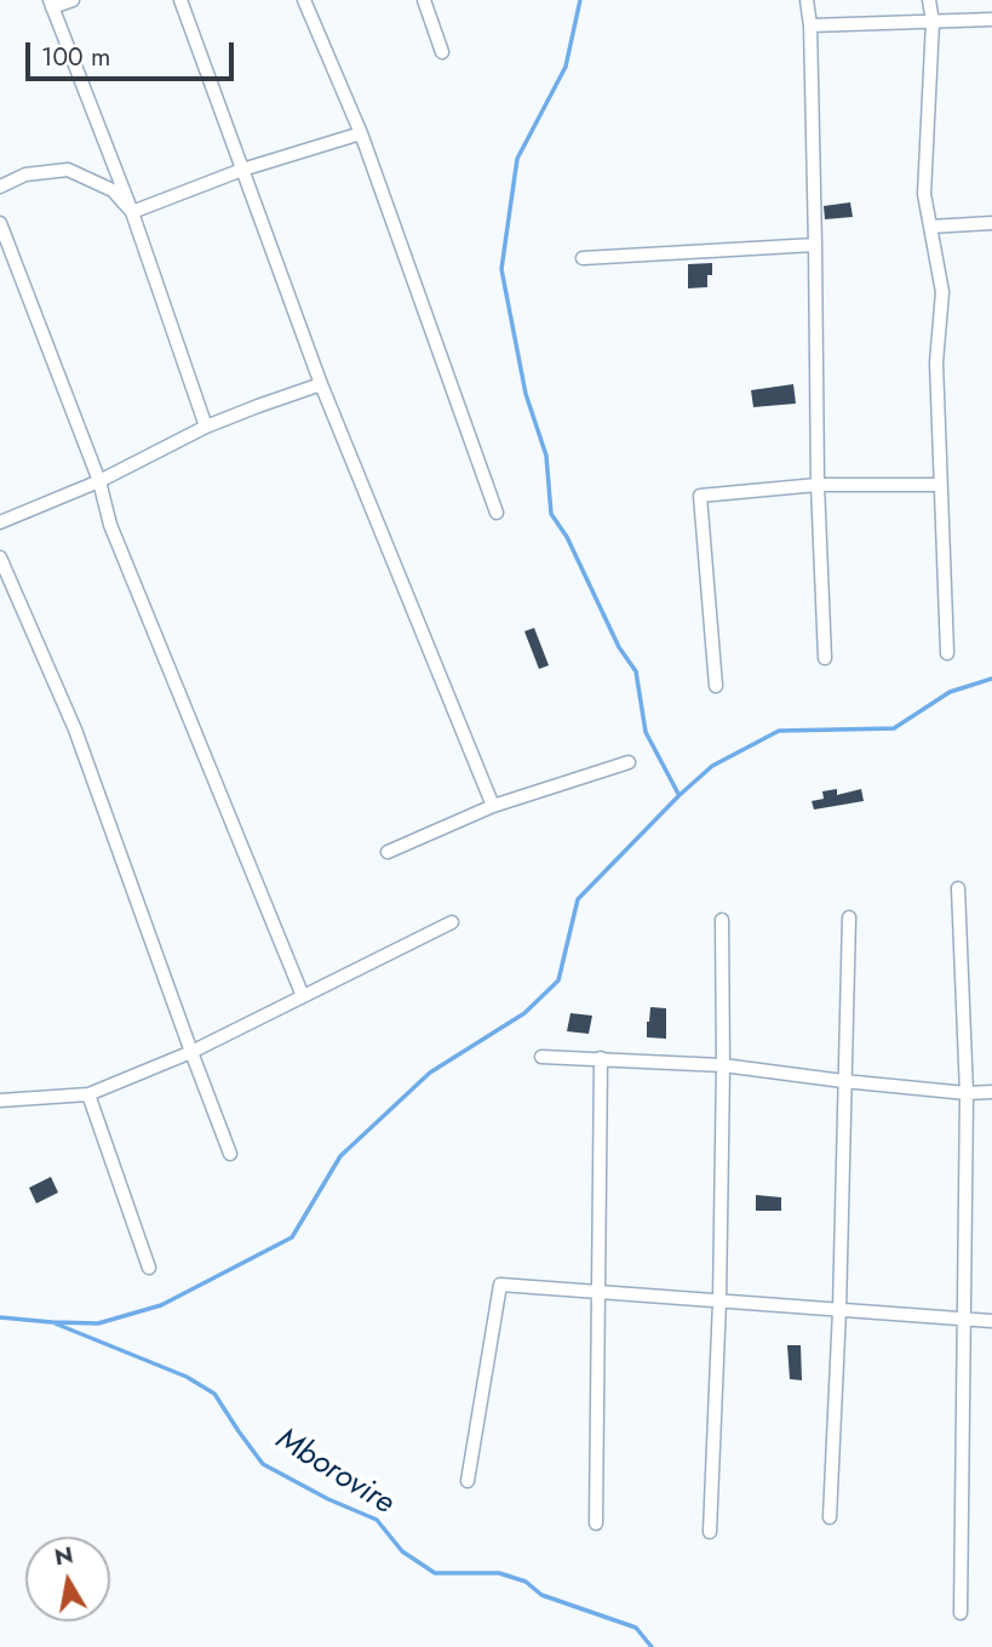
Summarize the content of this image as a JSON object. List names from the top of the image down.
{
  "water": ["Mborovire"],
  "scale_bar": "100 m",
  "north": "top"
}
